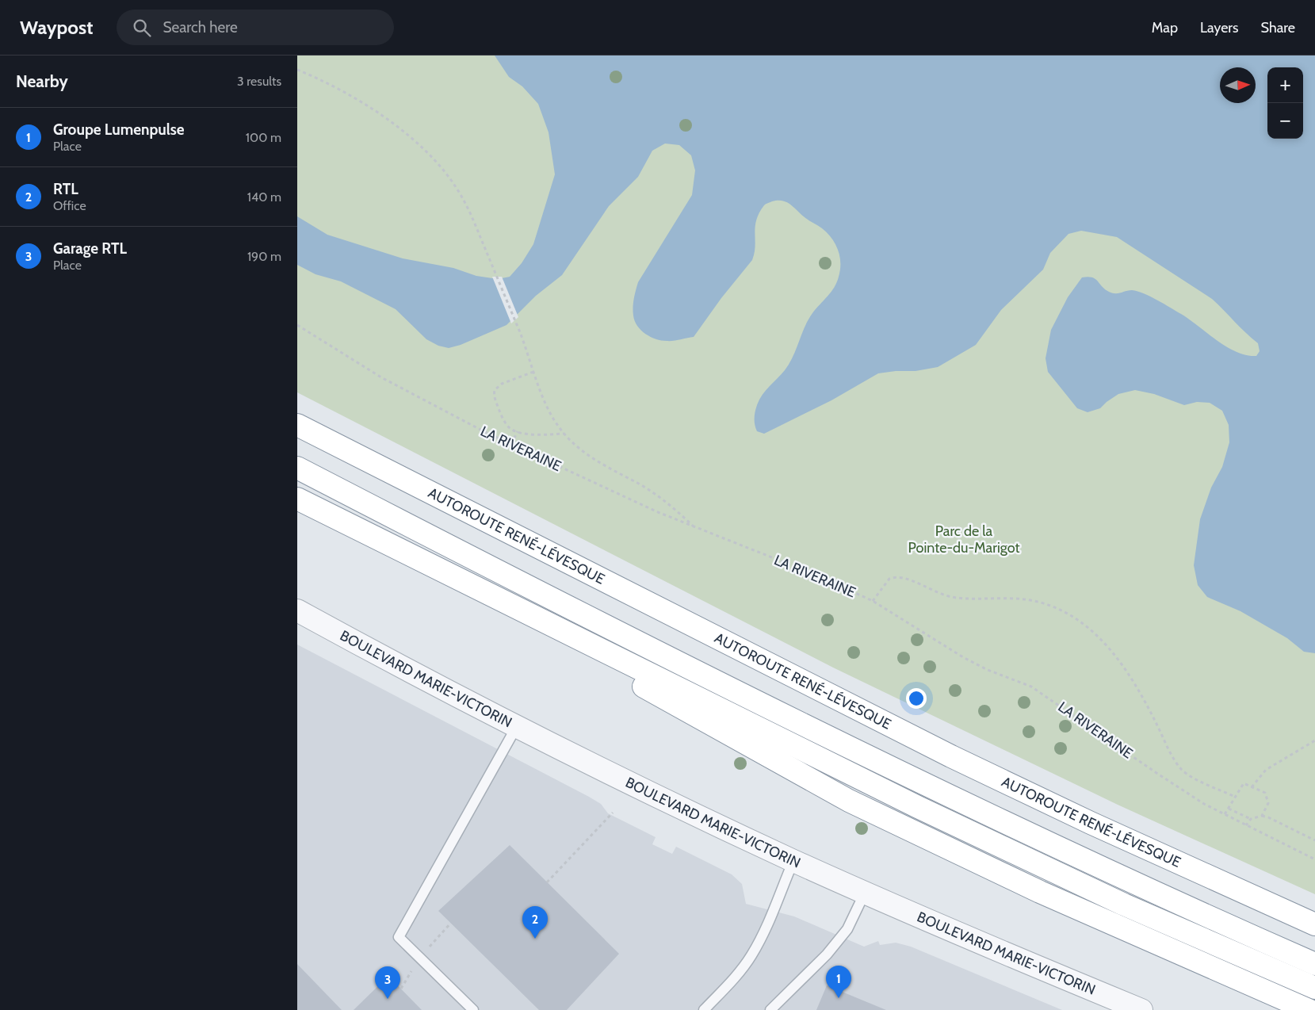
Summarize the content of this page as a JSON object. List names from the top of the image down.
{
  "streets": {
    "highway": ["AUTOROUTE RENÉ-LÉVESQUE"],
    "street": ["BOULEVARD MARIE-VICTORIN"],
    "path": ["LA RIVERAINE"]
  },
  "parks": ["Parc de la Pointe-du-Marigot"],
  "north": "right",
  "page": {
    "header": "Waypost",
    "search": "Search here",
    "nav": ["Map", "Layers", "Share"],
    "heading": ["Nearby", "3 results"],
    "map_buttons": ["+", "−"],
    "list": [
      {
        "mark": "1",
        "name": "Groupe Lumenpulse",
        "note": "Place",
        "value": "100 m"
      },
      {
        "mark": "2",
        "name": "RTL",
        "note": "Office",
        "value": "140 m"
      },
      {
        "mark": "3",
        "name": "Garage RTL",
        "note": "Place",
        "value": "190 m"
      }
    ],
    "pins": ["2", "1", "3"]
  }
}
